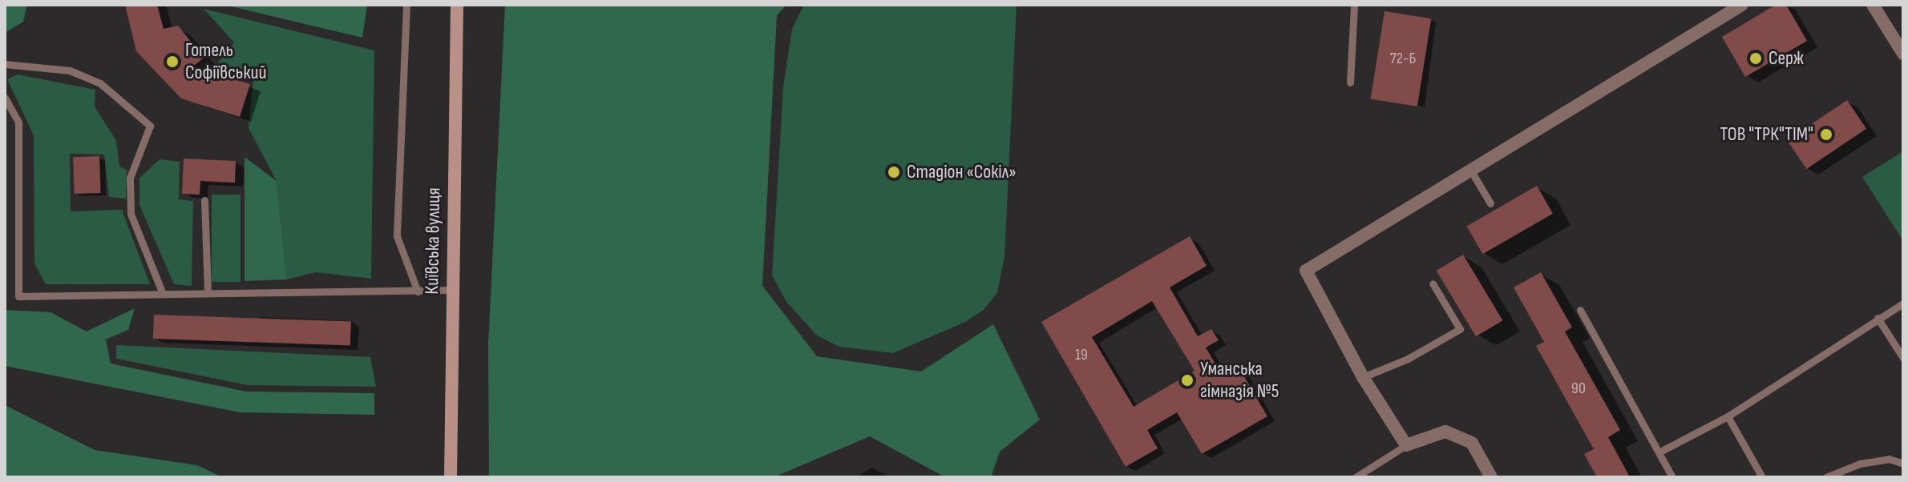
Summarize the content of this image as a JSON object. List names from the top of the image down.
{
  "streets": {
    "main road": ["Київська вулиця"]
  },
  "places": [
    "Серж",
    "Готель Софіївський",
    "ТОВ \"ТРК\"ТІМ\"",
    "Стадіон «Сокіл»",
    "Уманська гімназія №5"
  ],
  "house_numbers": ["72-Б", "19", "90"]
}
